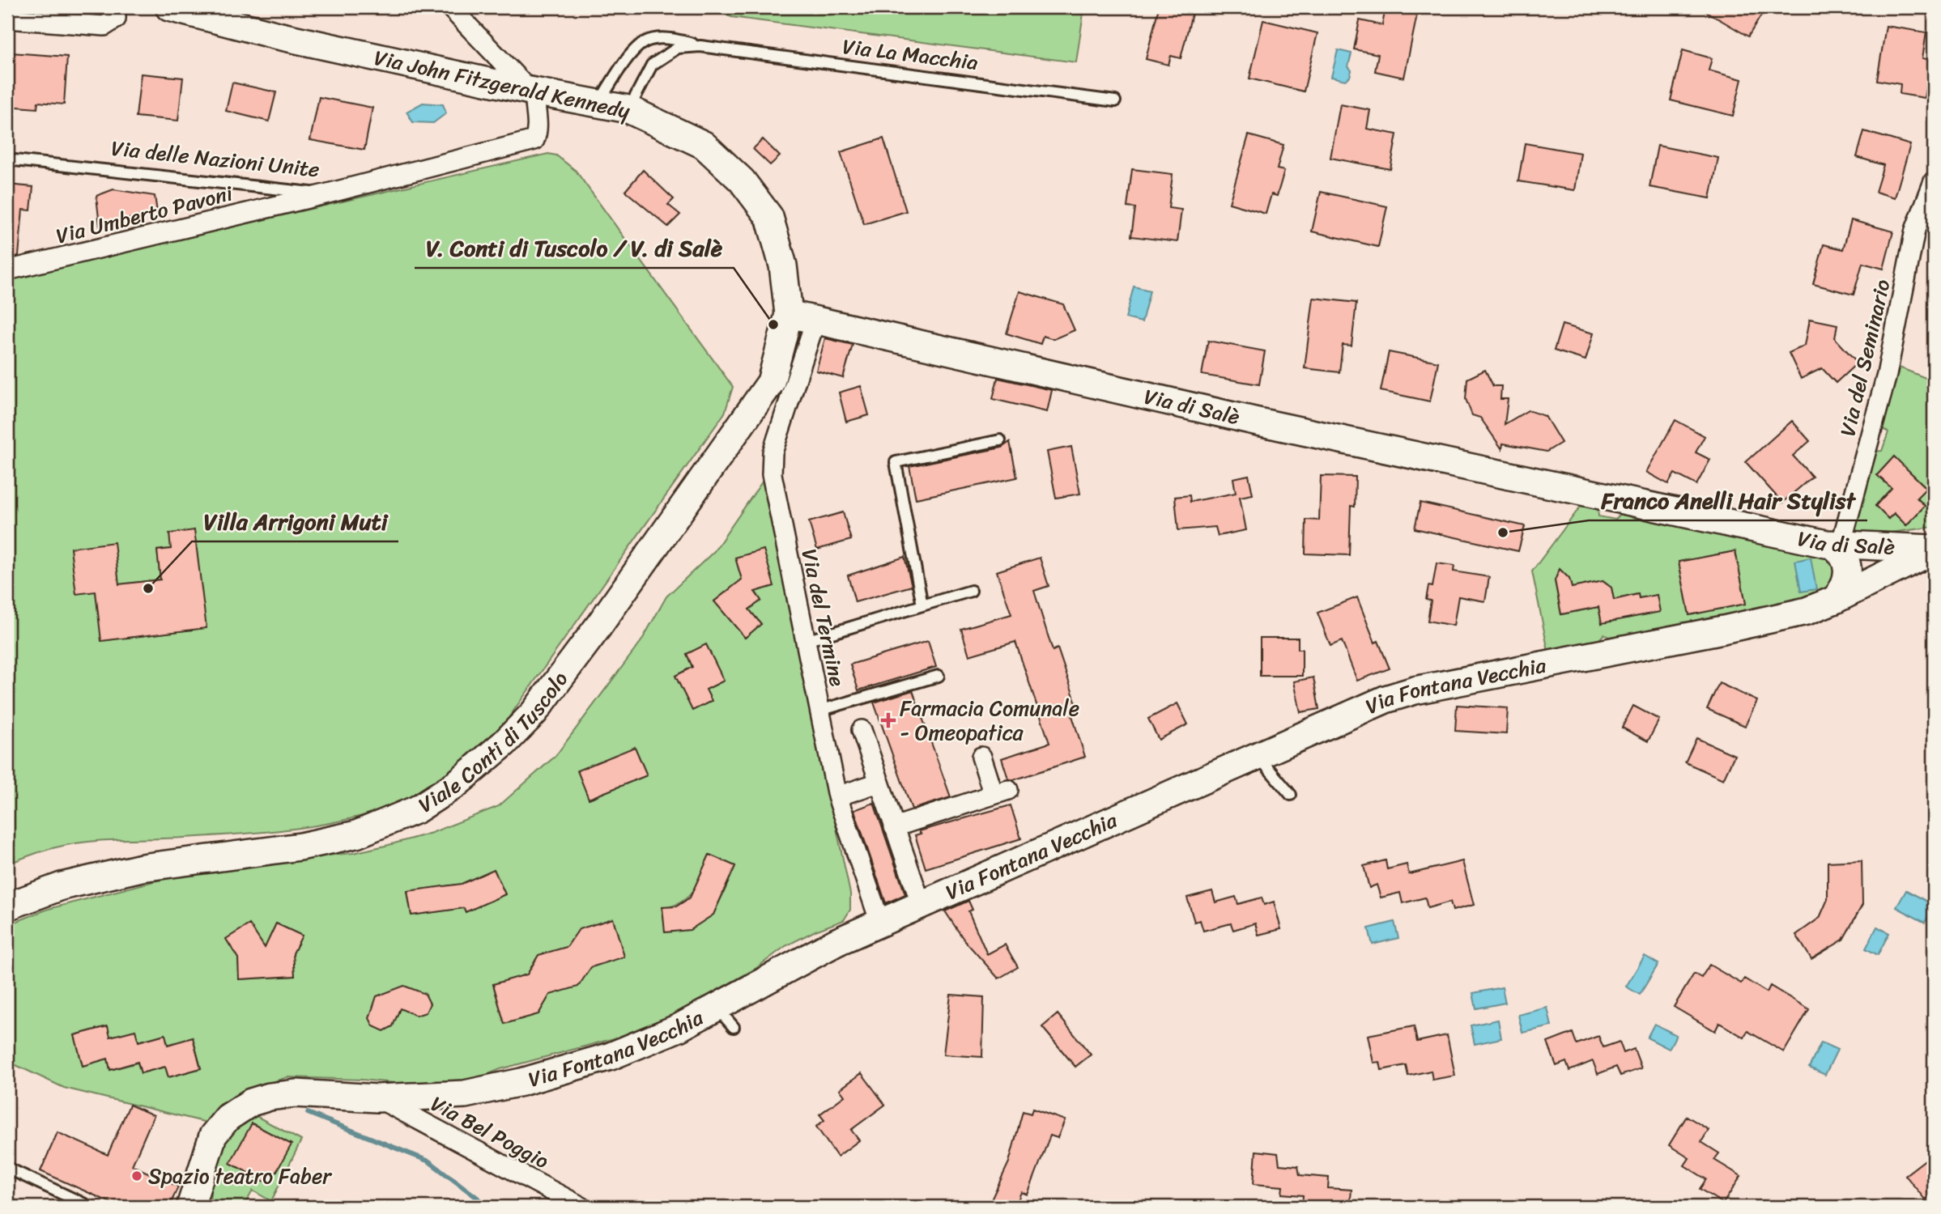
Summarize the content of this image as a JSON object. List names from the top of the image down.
{
  "streets": {
    "main road": [
      "Via John Fitzgerald Kennedy",
      "Via di Salè",
      "Via Fontana Vecchia",
      "Viale Conti di Tuscolo"
    ],
    "street": [
      "Via delle Nazioni Unite",
      "Via Umberto Pavoni",
      "Via del Seminario",
      "Via del Termine",
      "Via Bel Poggio"
    ],
    "lane": ["Via La Macchia"]
  },
  "crossings": [
    ["Via La Macchia", "Via John Fitzgerald Kennedy"],
    ["Via John Fitzgerald Kennedy", "Via delle Nazioni Unite"],
    ["Via John Fitzgerald Kennedy", "Via di Salè"],
    ["Via John Fitzgerald Kennedy", "Via del Termine"],
    ["Via John Fitzgerald Kennedy", "Viale Conti di Tuscolo"],
    ["Via delle Nazioni Unite", "Via Umberto Pavoni"],
    ["Via del Seminario", "Via di Salè"],
    ["Via di Salè", "Via del Termine"],
    ["Via di Salè", "Via Fontana Vecchia"],
    ["Via di Salè", "Viale Conti di Tuscolo"],
    ["Via del Termine", "Via Fontana Vecchia"],
    ["Via del Termine", "Viale Conti di Tuscolo"],
    ["Via Fontana Vecchia", "Via Bel Poggio"]
  ],
  "places": {
    "other": [
      "V. Conti di Tuscolo / V. di Salè",
      "Franco Anelli Hair Stylist",
      "Villa Arrigoni Muti",
      "Spazio teatro Faber"
    ],
    "health": ["Farmacia Comunale - Omeopatica"]
  }
}
